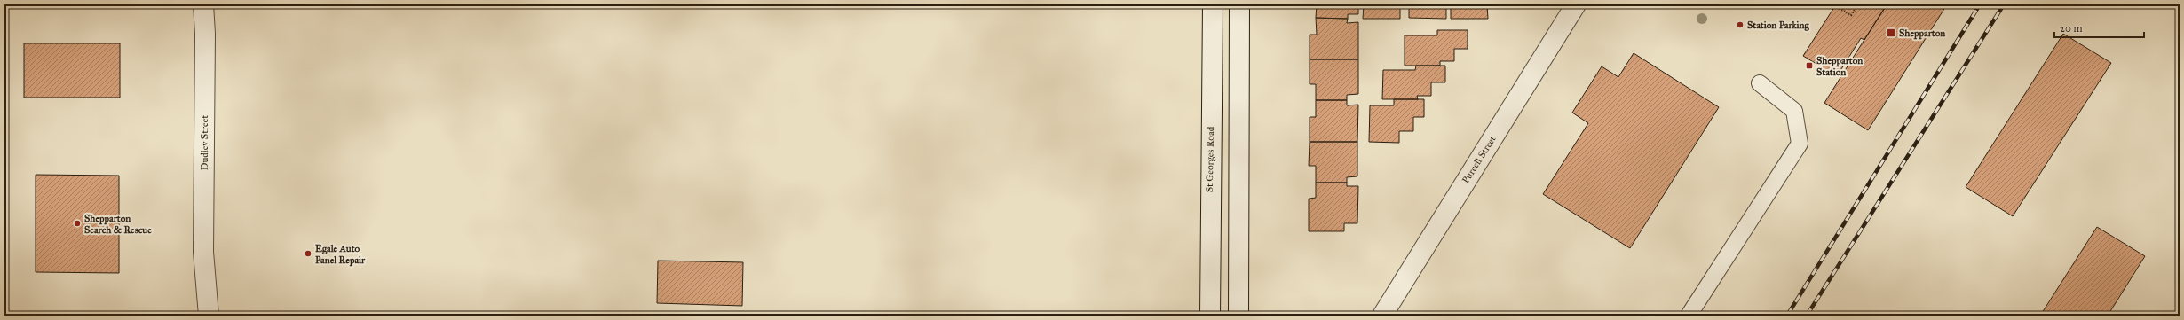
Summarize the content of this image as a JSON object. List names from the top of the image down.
{
  "streets": {
    "street": ["Dudley Street", "St Georges Road", "Purcell Street"]
  },
  "places": {
    "other": ["Station Parking", "Shepparton Search & Rescue", "Egale Auto Panel Repair"],
    "transit": ["Shepparton", "Shepparton Station"]
  },
  "scale_bar": "20 m"
}
